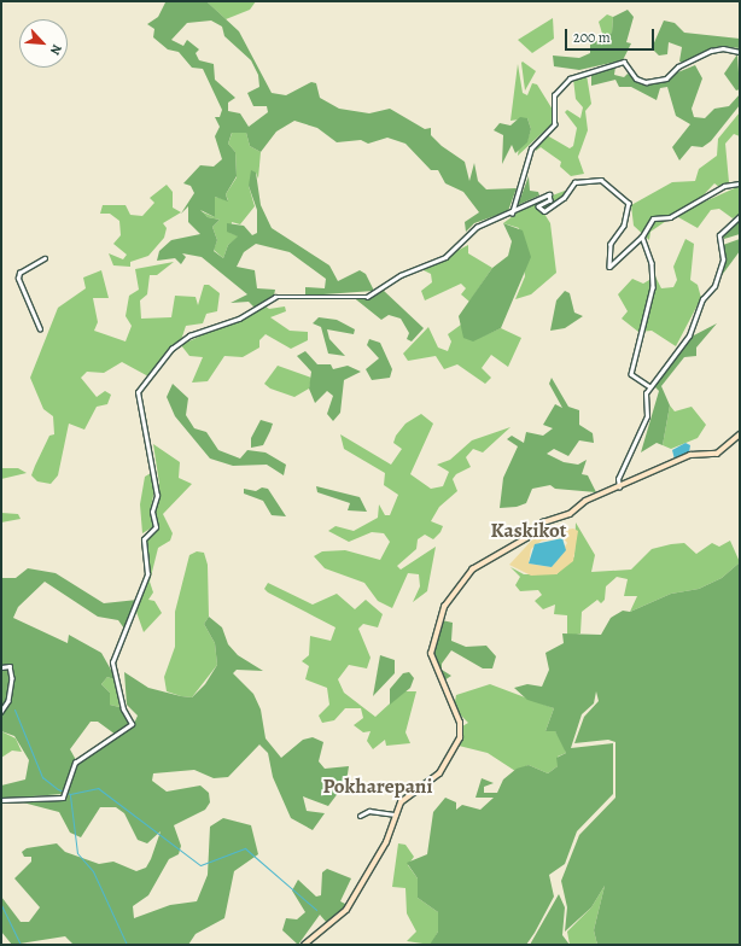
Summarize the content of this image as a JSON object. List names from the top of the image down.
{
  "districts": ["Kaskikot", "Pokharepani"],
  "scale_bar": "200 m",
  "north": "bottom right"
}
